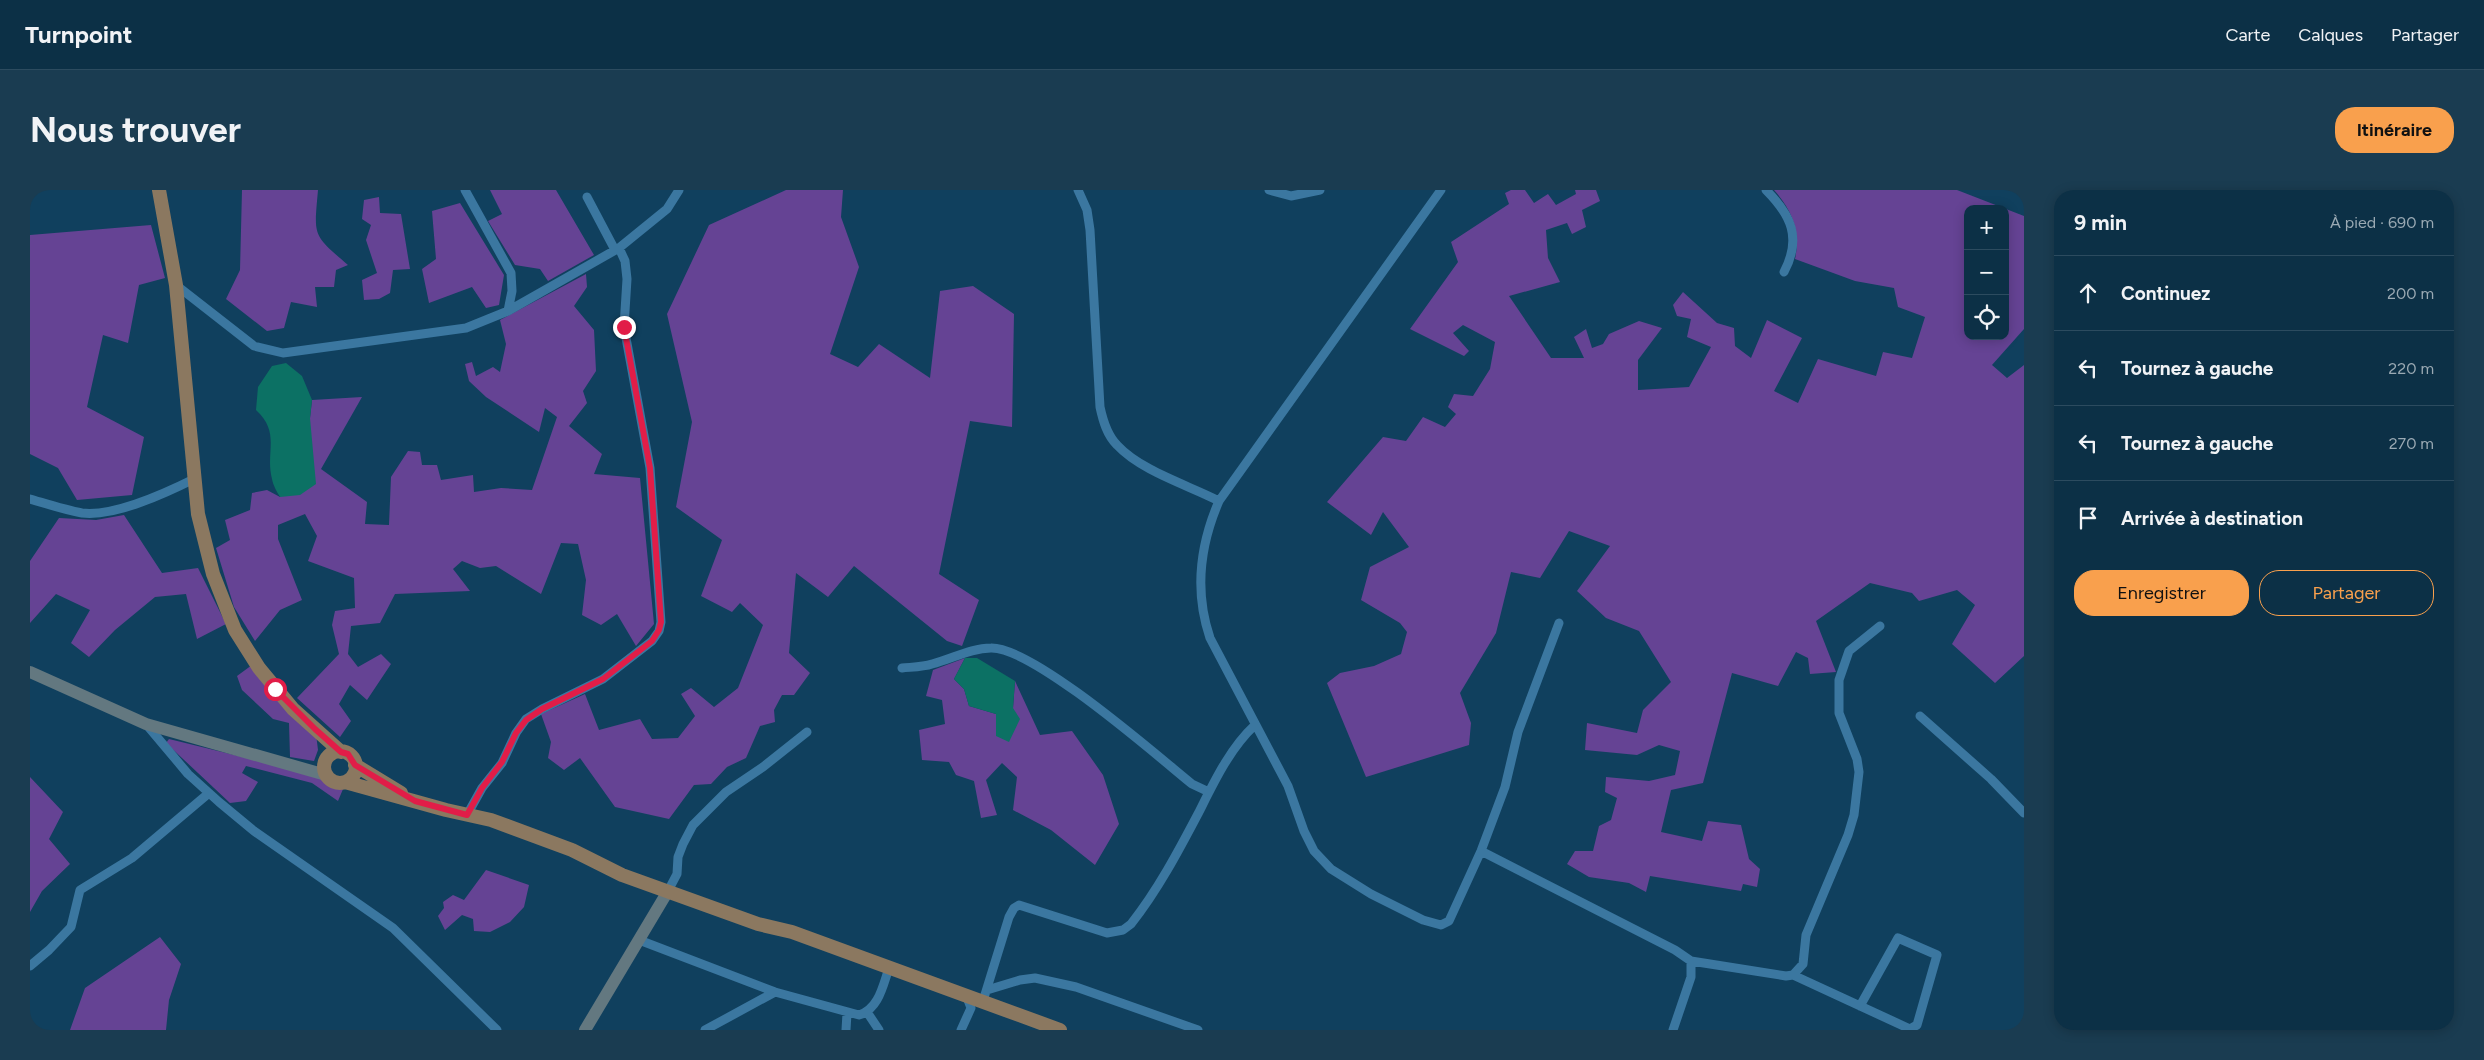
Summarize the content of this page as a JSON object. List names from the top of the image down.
{
  "page": {
    "header": "Turnpoint",
    "nav": ["Carte", "Calques", "Partager"],
    "buttons": [
      "Itinéraire",
      ["Enregistrer", "Partager"]
    ],
    "title": "Nous trouver",
    "heading": ["9 min", "À pied · 690 m"],
    "map_buttons": ["+", "−"],
    "list": [
      ["Continuez", "200 m"],
      ["Tournez à gauche", "220 m"],
      ["Tournez à gauche", "270 m"],
      "Arrivée à destination"
    ]
  }
}
